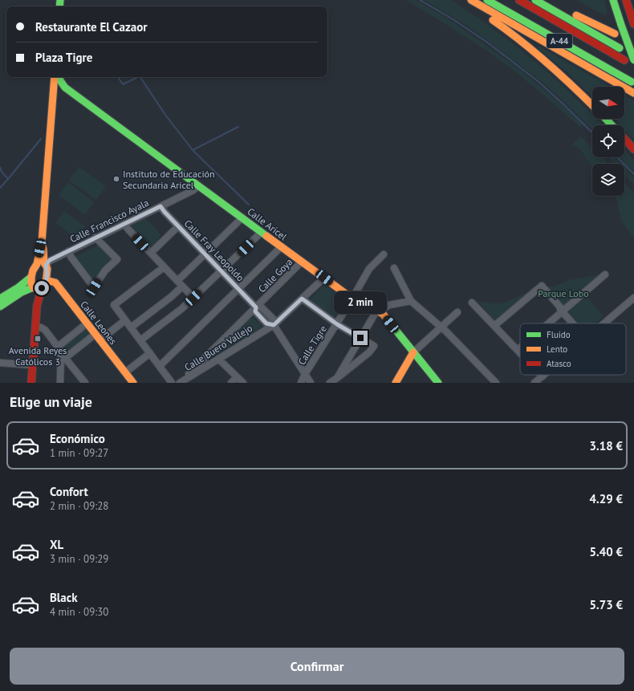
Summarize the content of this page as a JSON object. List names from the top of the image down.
{
  "streets": {
    "main road": ["A-44", "Calle Aricel", "Calle Leones"],
    "street": [
      "Calle Francisco Ayala",
      "Calle Fray Leopoldo",
      "Calle Goya",
      "Calle Tigre",
      "Calle Buero Vallejo"
    ]
  },
  "crossings": [
    ["Calle Francisco Ayala", "Calle Aricel"],
    ["Calle Francisco Ayala", "Calle Fray Leopoldo"],
    ["Calle Francisco Ayala", "Calle Leones"],
    ["Calle Aricel", "Calle Goya"],
    ["Calle Aricel", "Calle Tigre"],
    ["Calle Aricel", "Calle Buero Vallejo"],
    ["Calle Fray Leopoldo", "Calle Goya"],
    ["Calle Fray Leopoldo", "Calle Buero Vallejo"],
    ["Calle Goya", "Calle Buero Vallejo"]
  ],
  "parks": ["Parque Lobo"],
  "places": {
    "other": ["Instituto de Educación Secundaria Aricel"],
    "transit": ["Avenida Reyes Católicos 3"]
  },
  "legend": ["Fluido", "Lento", "Atasco"],
  "north": "right",
  "page": {
    "banner": ["Restaurante El Cazaor", "Plaza Tigre"],
    "bubble": "2 min",
    "heading": "Elige un viaje",
    "list": [
      {
        "name": "Económico",
        "note": "1 min · 09:27",
        "value": "3.18 €"
      },
      {
        "name": "Confort",
        "note": "2 min · 09:28",
        "value": "4.29 €"
      },
      {
        "name": "XL",
        "note": "3 min · 09:29",
        "value": "5.40 €"
      },
      {
        "name": "Black",
        "note": "4 min · 09:30",
        "value": "5.73 €"
      }
    ],
    "buttons": "Confirmar"
  }
}
